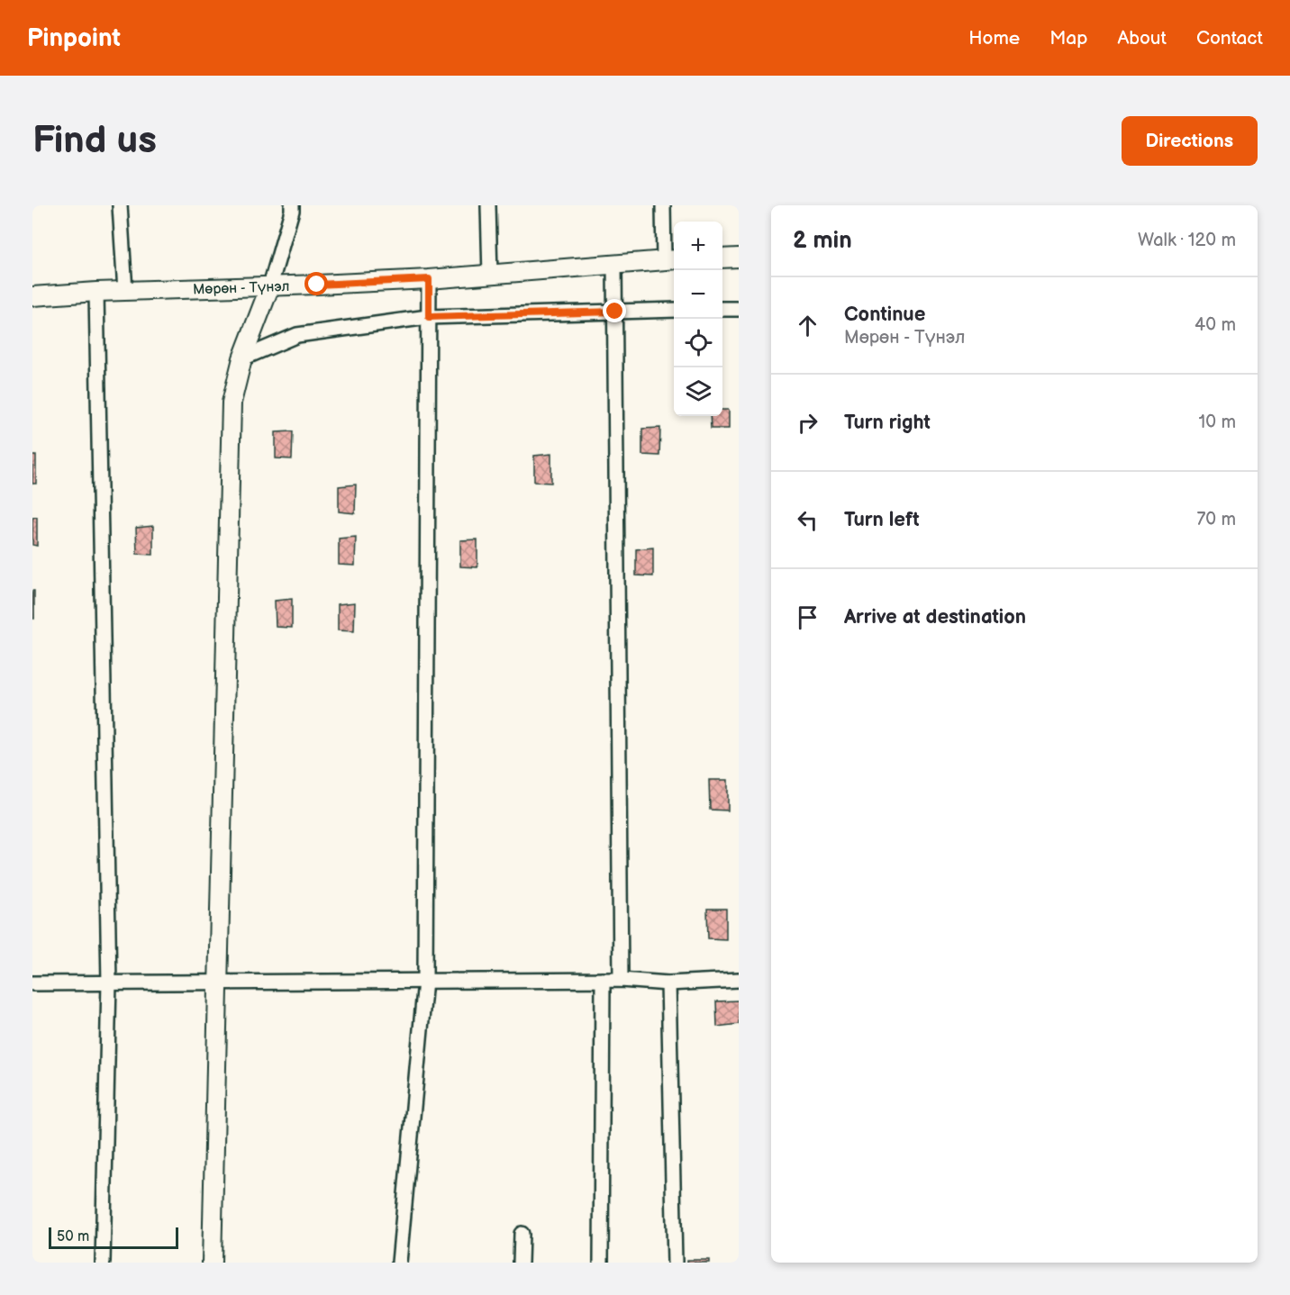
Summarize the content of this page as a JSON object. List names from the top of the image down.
{
  "streets": {
    "street": ["Мөрөн - Түнэл"]
  },
  "scale_bar": "50 m",
  "page": {
    "header": "Pinpoint",
    "nav": [
      "Home",
      "Map",
      "About",
      "Contact"
    ],
    "buttons": "Directions",
    "title": "Find us",
    "heading": ["2 min", "Walk · 120 m"],
    "map_buttons": ["+", "−"],
    "list": [
      ["Continue", "Мөрөн - Түнэл", "40 m"],
      ["Turn right", "10 m"],
      ["Turn left", "70 m"],
      "Arrive at destination"
    ],
    "scale": "50 m"
  }
}
